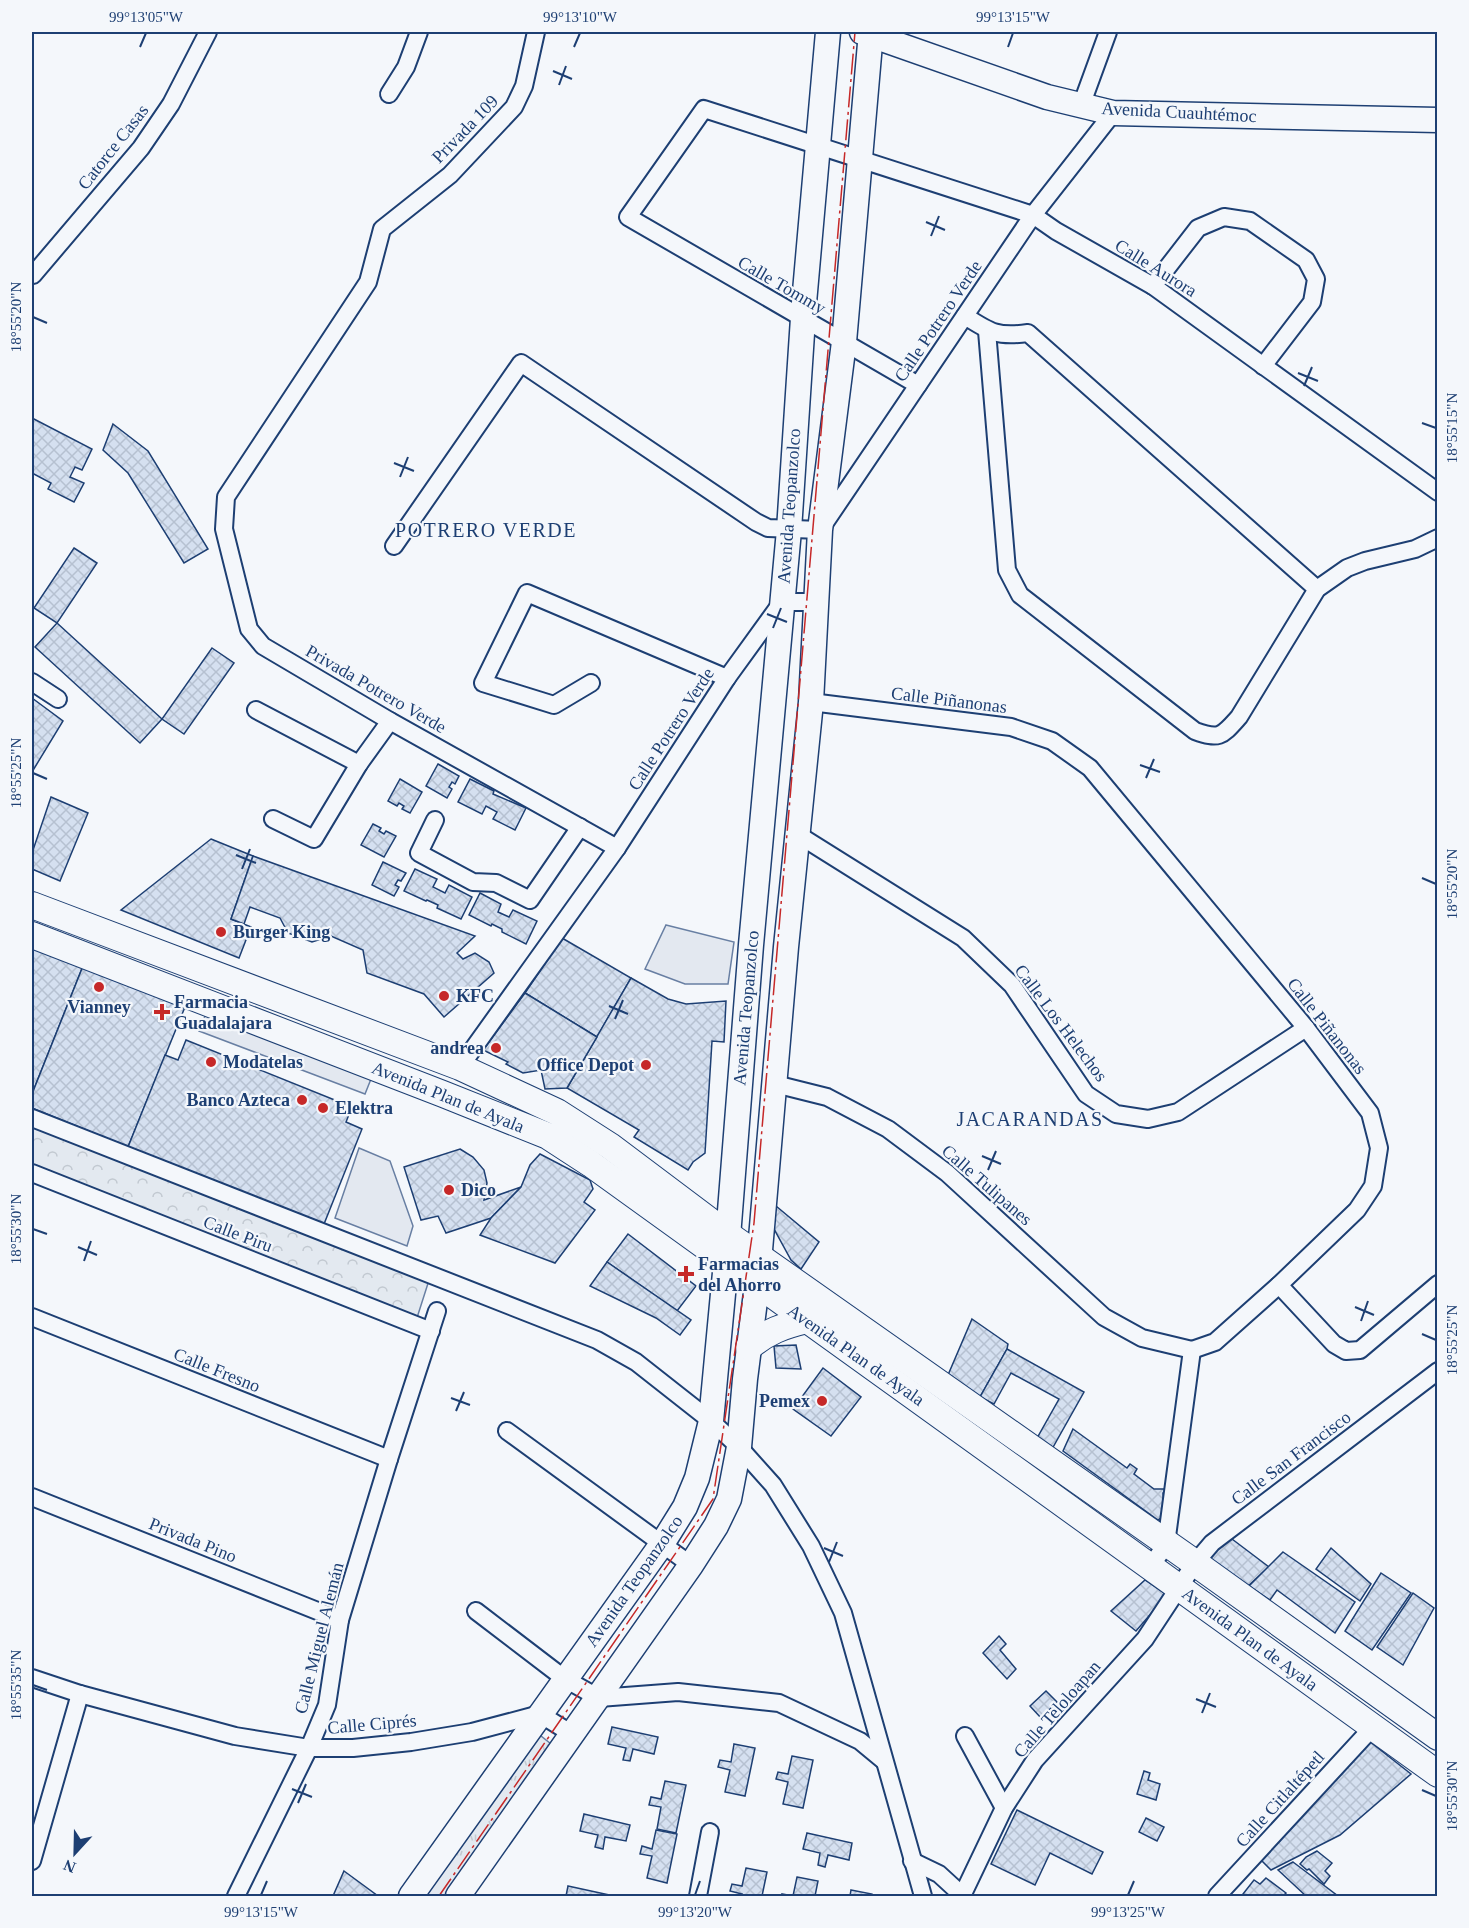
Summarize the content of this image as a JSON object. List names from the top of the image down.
{
  "streets": {
    "main road": ["Avenida Cuauhtémoc", "Avenida Teopanzolco", "Avenida Plan de Ayala"],
    "street": [
      "Privada 109",
      "Catorce Casas",
      "Calle Aurora",
      "Calle Tommy",
      "Calle Potrero Verde",
      "Privada Potrero Verde",
      "Calle Piñanonas",
      "Calle Los Helechos",
      "Calle Tulipanes",
      "Calle Piru",
      "Calle Fresno",
      "Calle San Francisco",
      "Privada Pino",
      "Calle Miguel Alemán",
      "Calle Teloloapan",
      "Calle Ciprés",
      "Calle Citlaltépetl"
    ]
  },
  "crossings": [
    ["Avenida Cuauhtémoc", "Calle Potrero Verde"],
    ["Avenida Cuauhtémoc", "Avenida Teopanzolco"],
    ["Privada 109", "Privada Potrero Verde"],
    ["Calle Aurora", "Calle Tommy"],
    ["Calle Aurora", "Calle Potrero Verde"],
    ["Calle Aurora", "Avenida Teopanzolco"],
    ["Calle Tommy", "Calle Potrero Verde"],
    ["Calle Tommy", "Avenida Teopanzolco"],
    ["Calle Potrero Verde", "Avenida Teopanzolco"],
    ["Calle Potrero Verde", "Avenida Plan de Ayala"],
    ["Avenida Teopanzolco", "Calle Piñanonas"],
    ["Avenida Teopanzolco", "Calle Los Helechos"],
    ["Avenida Teopanzolco", "Avenida Plan de Ayala"],
    ["Avenida Teopanzolco", "Calle Tulipanes"],
    ["Avenida Teopanzolco", "Calle Ciprés"],
    ["Calle Piñanonas", "Calle Los Helechos"],
    ["Calle Piñanonas", "Calle Tulipanes"],
    ["Avenida Plan de Ayala", "Calle San Francisco"],
    ["Avenida Plan de Ayala", "Calle Teloloapan"],
    ["Avenida Plan de Ayala", "Calle Citlaltépetl"],
    ["Calle Piru", "Calle Miguel Alemán"],
    ["Calle Fresno", "Calle Miguel Alemán"],
    ["Calle San Francisco", "Calle Teloloapan"],
    ["Privada Pino", "Calle Miguel Alemán"],
    ["Calle Miguel Alemán", "Calle Ciprés"]
  ],
  "districts": ["POTRERO VERDE", "JACARANDAS"],
  "places": {
    "other": [
      "Burger King",
      "Vianney",
      "KFC",
      "andrea",
      "Modatelas",
      "Office Depot",
      "Banco Azteca",
      "Elektra",
      "Dico",
      "Pemex"
    ],
    "health": ["Farmacia Guadalajara", "Farmacias del Ahorro"]
  },
  "north": "bottom",
  "coordinates": [
    "99°13'05\"W",
    "99°13'10\"W",
    "99°13'15\"W",
    "18°55'20\"N",
    "18°55'15\"N",
    "18°55'25\"N",
    "18°55'30\"N",
    "18°55'35\"N",
    "99°13'20\"W",
    "99°13'25\"W"
  ]
}
